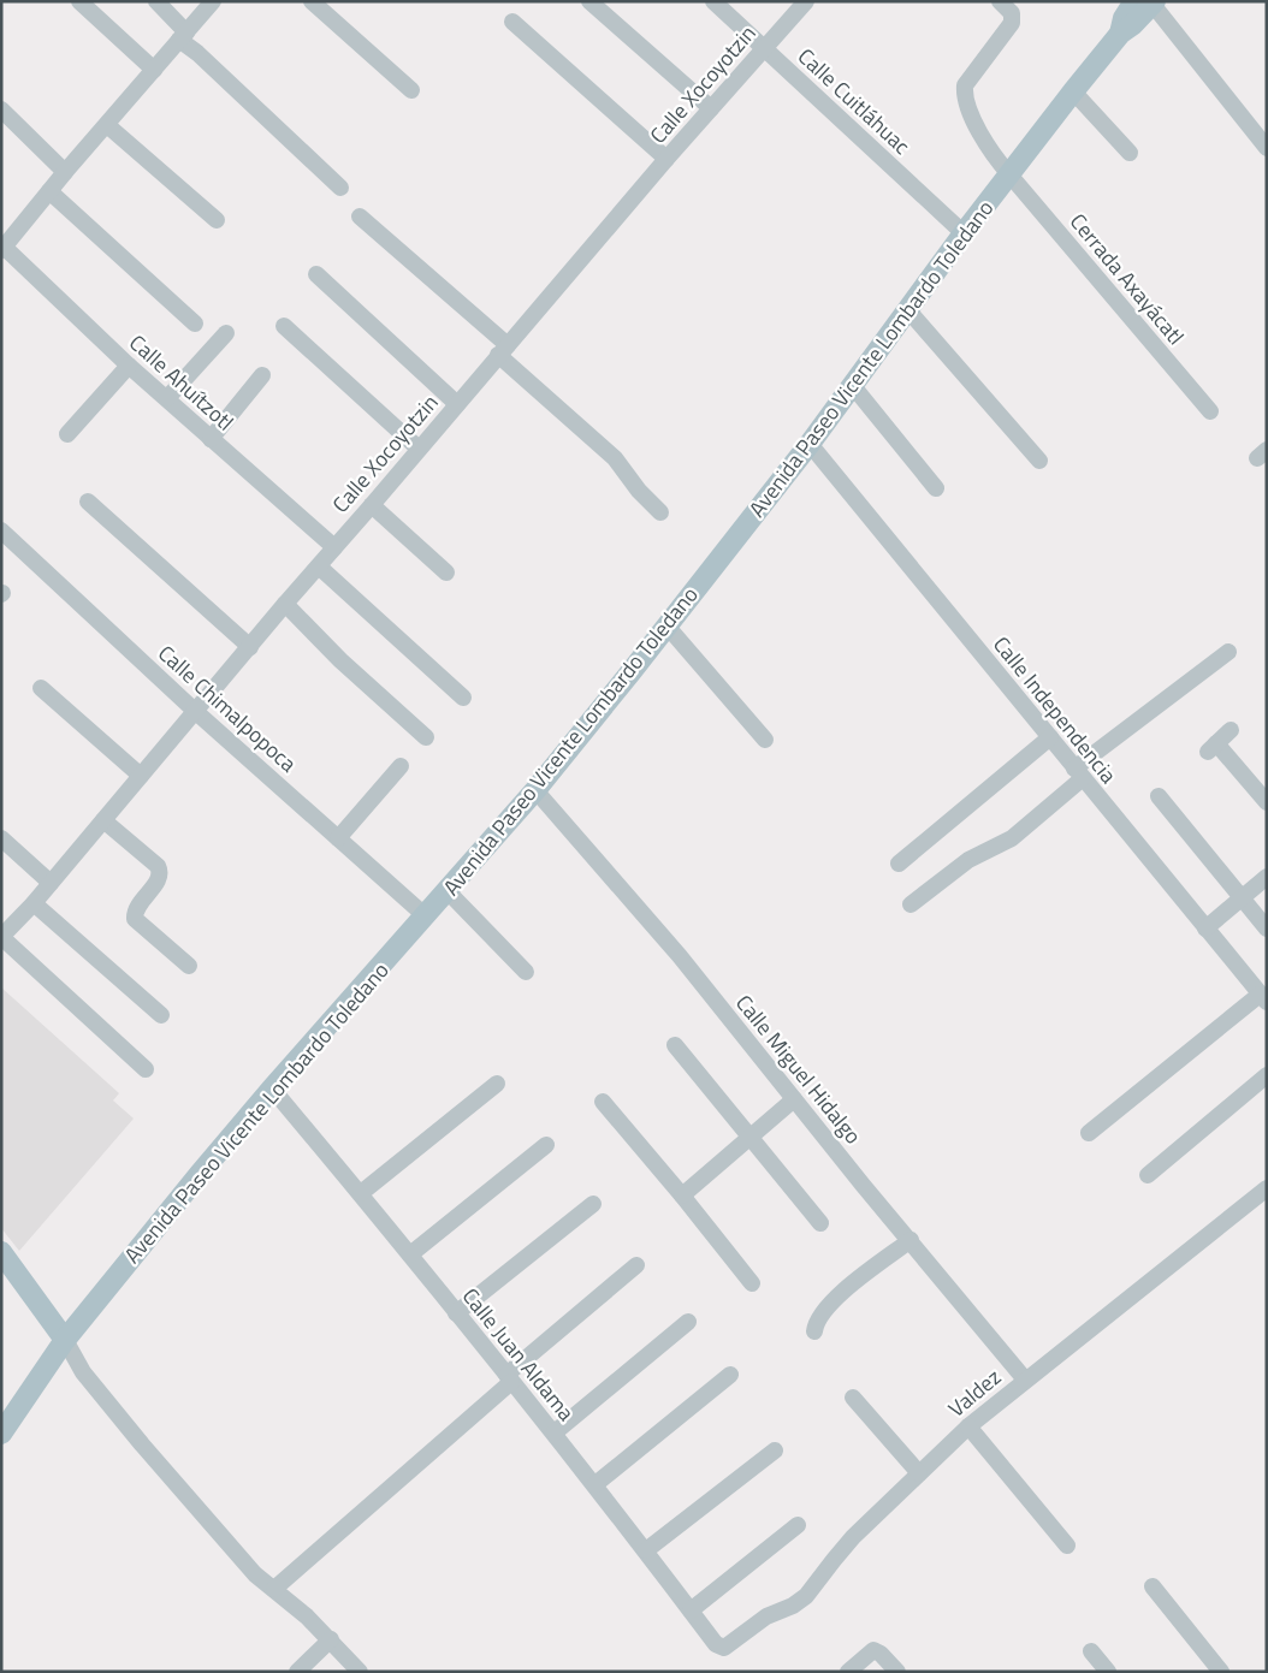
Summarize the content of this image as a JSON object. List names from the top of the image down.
{
  "streets": {
    "main road": ["Avenida Paseo Vicente Lombardo Toledano"],
    "street": [
      "Calle Xocoyotzin",
      "Calle Cuitláhuac",
      "Cerrada Axayácatl",
      "Calle Ahuítzotl",
      "Calle Chimalpopoca",
      "Calle Independencia",
      "Calle Miguel Hidalgo",
      "Calle Juan Aldama",
      "Valdez"
    ]
  },
  "crossings": [
    ["Calle Xocoyotzin", "Calle Cuitláhuac"],
    ["Calle Xocoyotzin", "Calle Ahuítzotl"],
    ["Calle Xocoyotzin", "Calle Chimalpopoca"],
    ["Calle Cuitláhuac", "Avenida Paseo Vicente Lombardo Toledano"],
    ["Cerrada Axayácatl", "Avenida Paseo Vicente Lombardo Toledano"],
    ["Avenida Paseo Vicente Lombardo Toledano", "Calle Chimalpopoca"],
    ["Avenida Paseo Vicente Lombardo Toledano", "Calle Independencia"],
    ["Avenida Paseo Vicente Lombardo Toledano", "Calle Miguel Hidalgo"],
    ["Avenida Paseo Vicente Lombardo Toledano", "Calle Juan Aldama"],
    ["Calle Miguel Hidalgo", "Valdez"],
    ["Calle Juan Aldama", "Valdez"]
  ]
}
